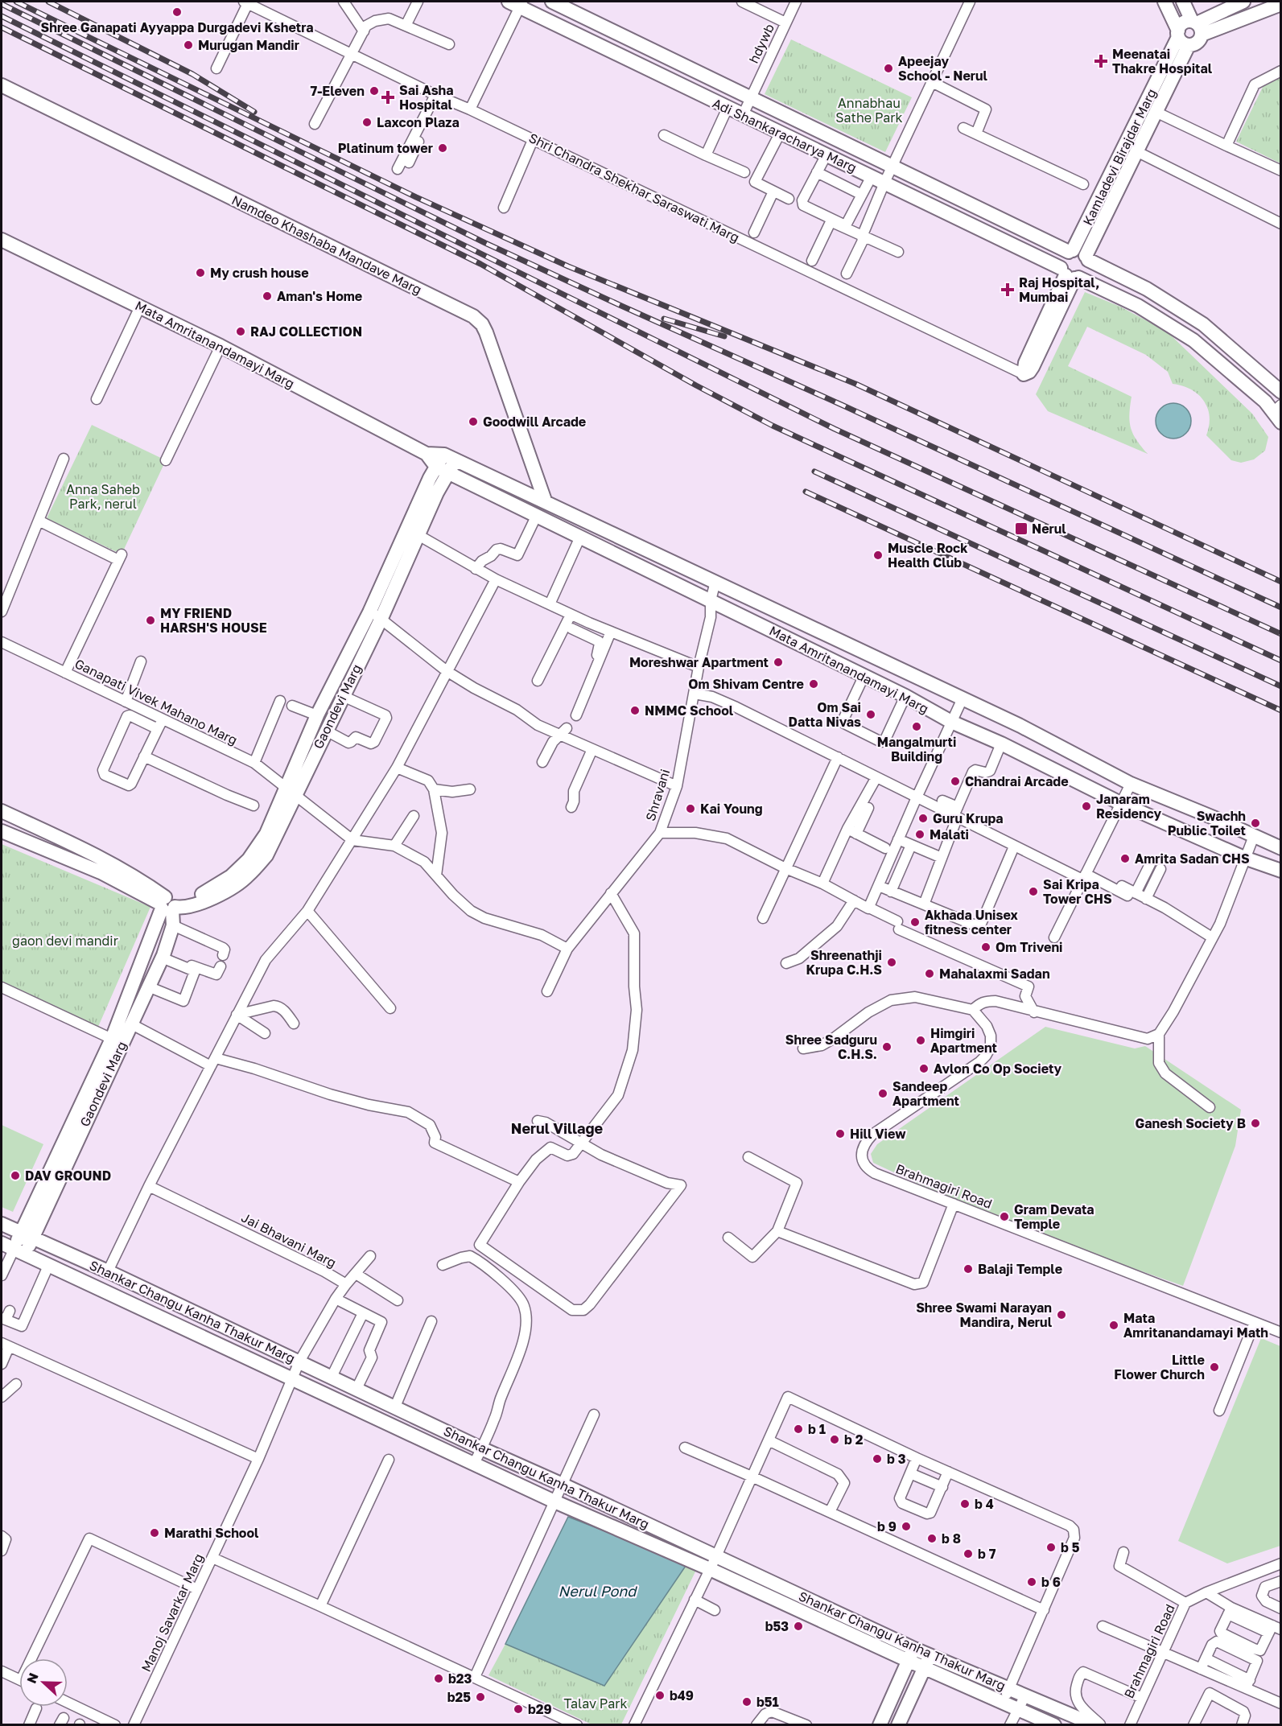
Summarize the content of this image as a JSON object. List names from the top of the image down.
{
  "streets": {
    "street": [
      "hdywb",
      "Adi Shankaracharya Marg",
      "Kamladevi Birajdar Marg",
      "Shri Chandra Shekhar Saraswati Marg",
      "Namdeo Khashaba Mandave Marg",
      "Mata Amritanandamayi Marg",
      "Ganapati Vivek Mahano Marg",
      "Gaondevi Marg",
      "Shravani",
      "Brahmagiri Road",
      "Jai Bhavani Marg",
      "Shankar Changu Kanha Thakur Marg",
      "Manoj Savarkar Marg"
    ]
  },
  "crossings": [
    ["hdywb", "Adi Shankaracharya Marg"],
    ["Adi Shankaracharya Marg", "Kamladevi Birajdar Marg"],
    ["Adi Shankaracharya Marg", "Shri Chandra Shekhar Saraswati Marg"],
    ["Namdeo Khashaba Mandave Marg", "Mata Amritanandamayi Marg"],
    ["Mata Amritanandamayi Marg", "Gaondevi Marg"],
    ["Mata Amritanandamayi Marg", "Shravani"],
    ["Ganapati Vivek Mahano Marg", "Gaondevi Marg"],
    ["Gaondevi Marg", "Shankar Changu Kanha Thakur Marg"],
    ["Jai Bhavani Marg", "Shankar Changu Kanha Thakur Marg"],
    ["Jai Bhavani Marg", "Manoj Savarkar Marg"],
    ["Shankar Changu Kanha Thakur Marg", "Manoj Savarkar Marg"]
  ],
  "districts": ["Nerul Village"],
  "water": ["Nerul Pond"],
  "parks": [
    "Annabhau Sathe Park",
    "Anna Saheb Park, nerul",
    "gaon devi mandir",
    "Talav Park"
  ],
  "places": {
    "other": [
      "Shree Ganapati Ayyappa Durgadevi Kshetra",
      "Murugan Mandir",
      "Apeejay School - Nerul",
      "7-Eleven",
      "Laxcon Plaza",
      "Platinum tower",
      "My crush house",
      "Aman's Home",
      "RAJ COLLECTION",
      "Goodwill Arcade",
      "Muscle Rock Health Club",
      "MY FRIEND HARSH'S HOUSE",
      "Moreshwar Apartment",
      "Om Shivam Centre",
      "NMMC School",
      "Om Sai Datta Nivas",
      "Mangalmurti Building",
      "Chandrai Arcade",
      "Janaram Residency",
      "Kai Young",
      "Guru Krupa",
      "Swachh Public Toilet",
      "Malati",
      "Amrita Sadan CHS",
      "Sai Kripa Tower CHS",
      "Akhada Unisex fitness center",
      "Om Triveni",
      "Shreenathji Krupa C.H.S",
      "Mahalaxmi Sadan",
      "Himgiri Apartment",
      "Shree Sadguru C.H.S.",
      "Avlon Co Op Society",
      "Sandeep Apartment",
      "Ganesh Society B",
      "Hill View",
      "DAV GROUND",
      "Gram Devata Temple",
      "Balaji Temple",
      "Shree Swami Narayan Mandira, Nerul",
      "Mata Amritanandamayi Math",
      "Little Flower Church",
      "b 1",
      "b 2",
      "b 3",
      "b 4",
      "b 9",
      "Marathi School",
      "b 8",
      "b 5",
      "b 7",
      "b 6",
      "b53",
      "b23",
      "b49",
      "b25",
      "b51",
      "b29"
    ],
    "health": ["Meenatai Thakre Hospital", "Sai Asha Hospital", "Raj Hospital, Mumbai"],
    "transit": ["Nerul"]
  },
  "north": "left"
}
